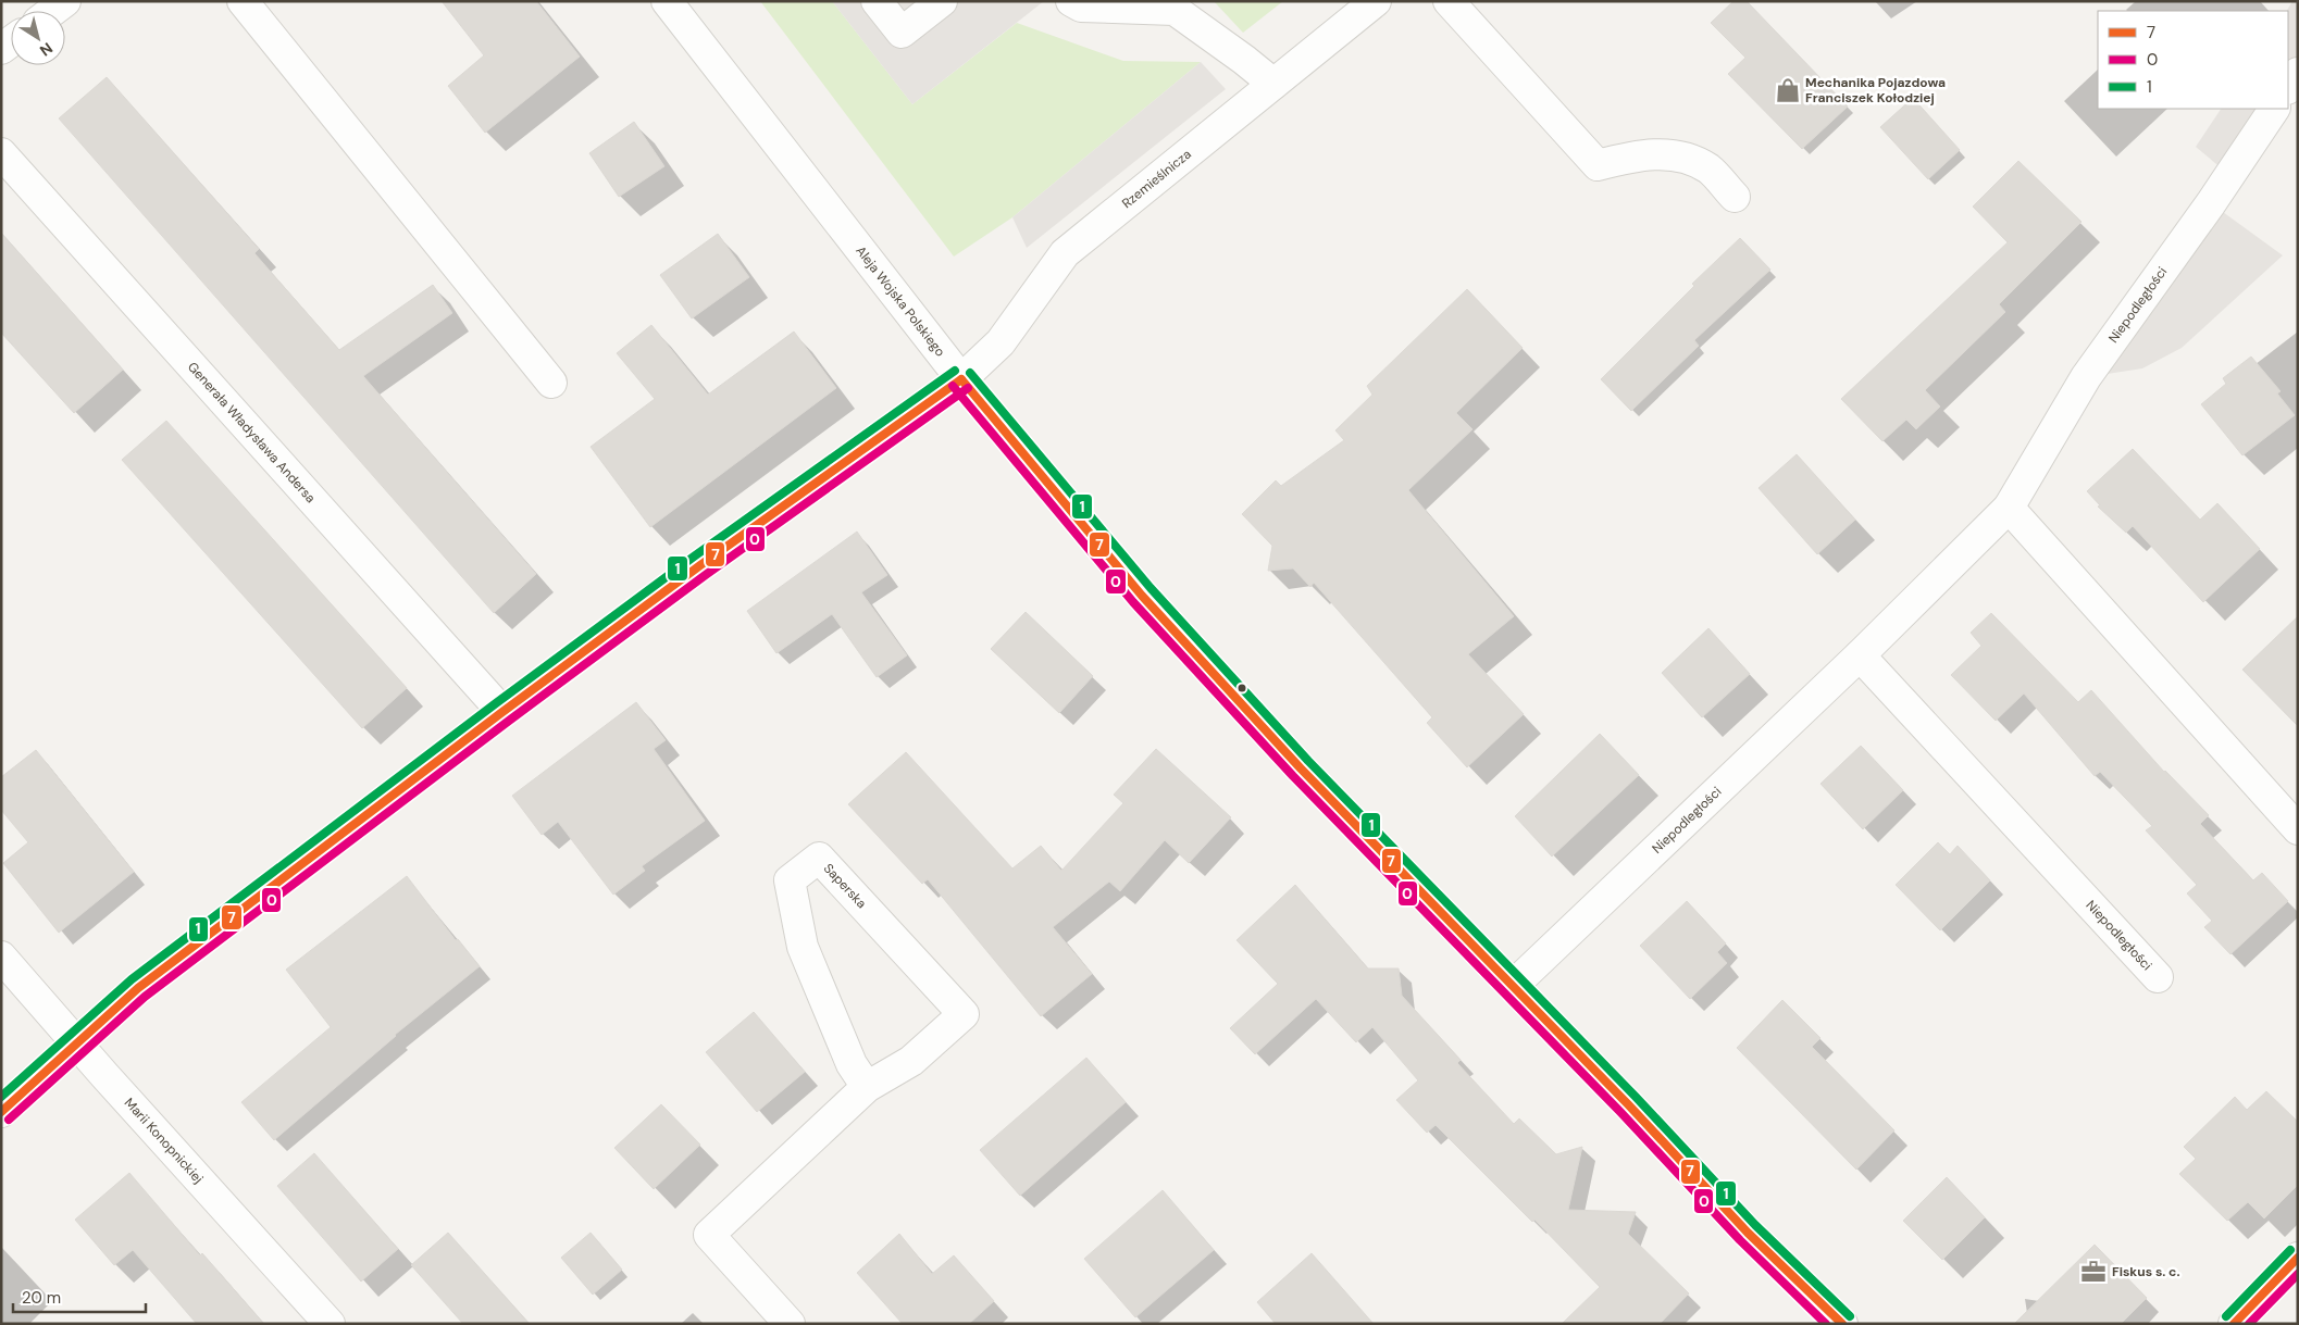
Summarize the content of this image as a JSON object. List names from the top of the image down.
{
  "streets": {
    "street": [
      "Rzemieślnicza",
      "Aleja Wojska Polskiego",
      "Niepodległości",
      "Generała Władysława Andersa",
      "Saperska",
      "Marii Konopnickiej"
    ]
  },
  "crossings": [
    ["Rzemieślnicza", "Aleja Wojska Polskiego"],
    ["Rzemieślnicza", "Generała Władysława Andersa"],
    ["Rzemieślnicza", "Marii Konopnickiej"],
    ["Aleja Wojska Polskiego", "Niepodległości"]
  ],
  "places": {
    "shop": ["Mechanika Pojazdowa Franciszek Kołodziej"],
    "office": ["Fiskus s. c."]
  },
  "lines": ["transit line 1", "transit line 7", "transit line 0"],
  "legend": ["7", "0", "1"],
  "scale_bar": "20 m",
  "north": "bottom right"
}
